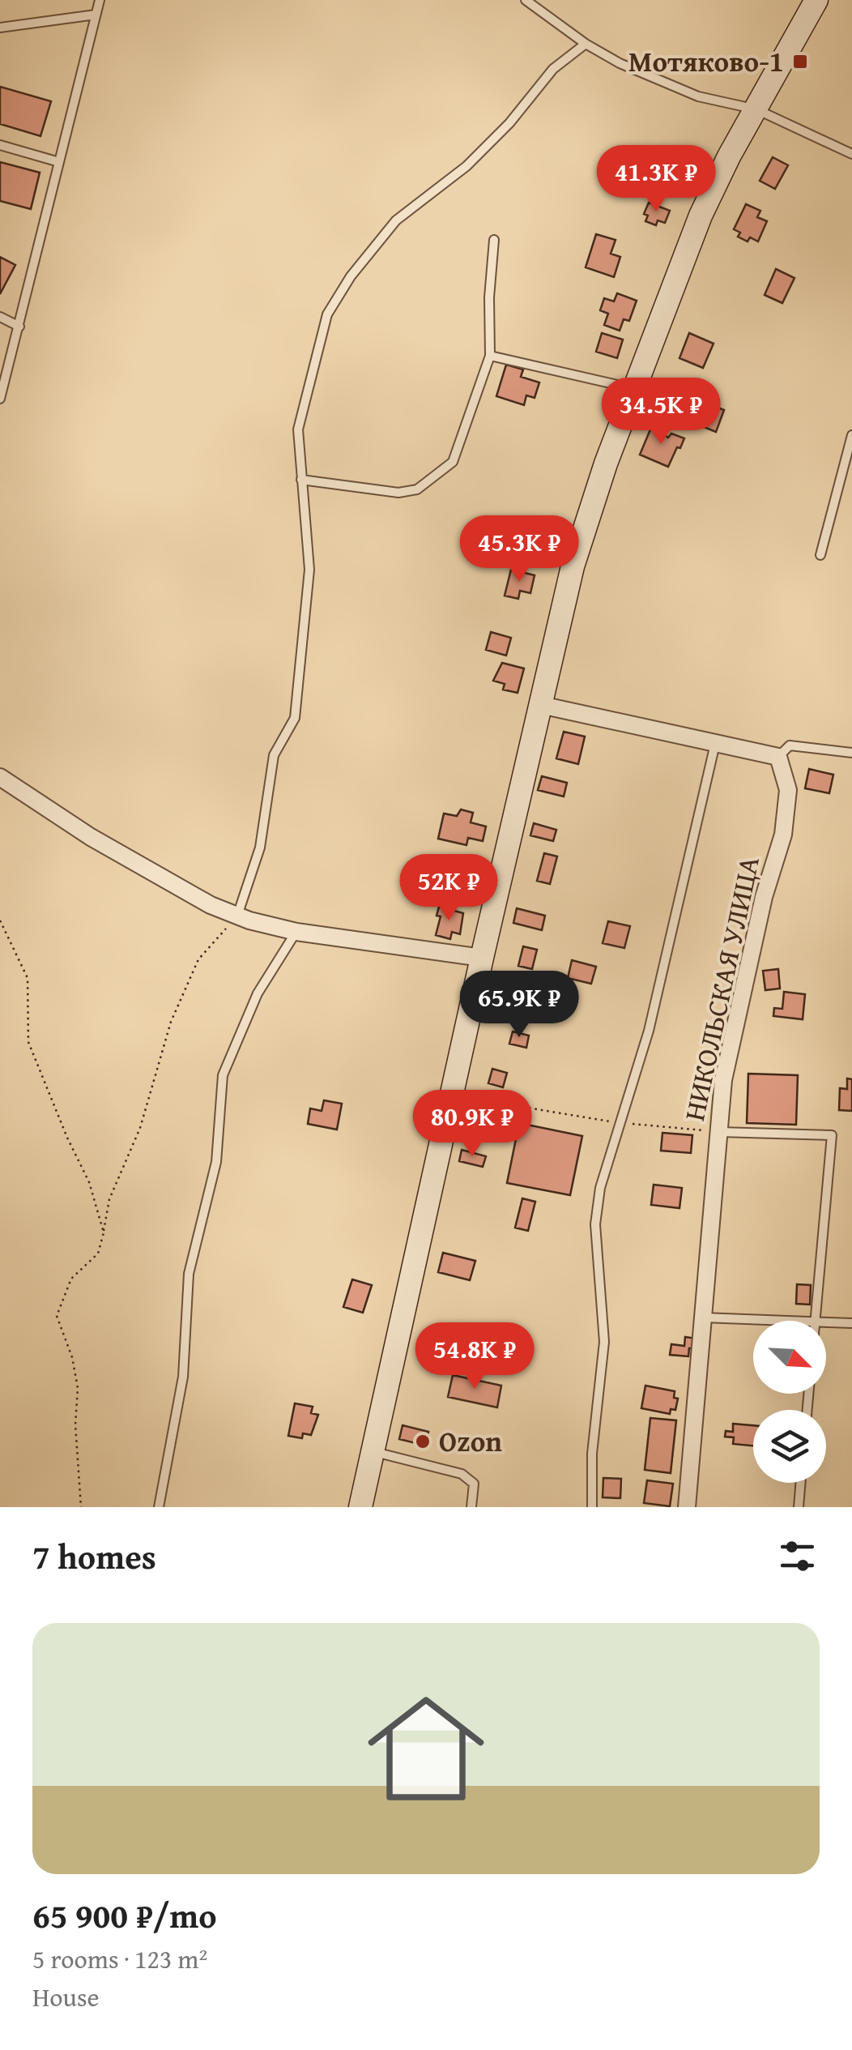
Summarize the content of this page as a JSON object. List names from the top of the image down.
{
  "streets": {
    "street": ["НИКОЛЬСКАЯ УЛИЦА"]
  },
  "places": {
    "transit": ["Мотяково-1"],
    "other": ["Ozon"]
  },
  "north": "bottom right",
  "page": {
    "price": [
      "41.3K ₽",
      "34.5K ₽",
      "45.3K ₽",
      "52K ₽",
      "65.9K ₽",
      "80.9K ₽",
      "54.8K ₽"
    ],
    "heading": "7 homes",
    "list": [
      {
        "name": "65 900 ₽/mo",
        "note": "5 rooms · 123 m² · House"
      }
    ]
  }
}
